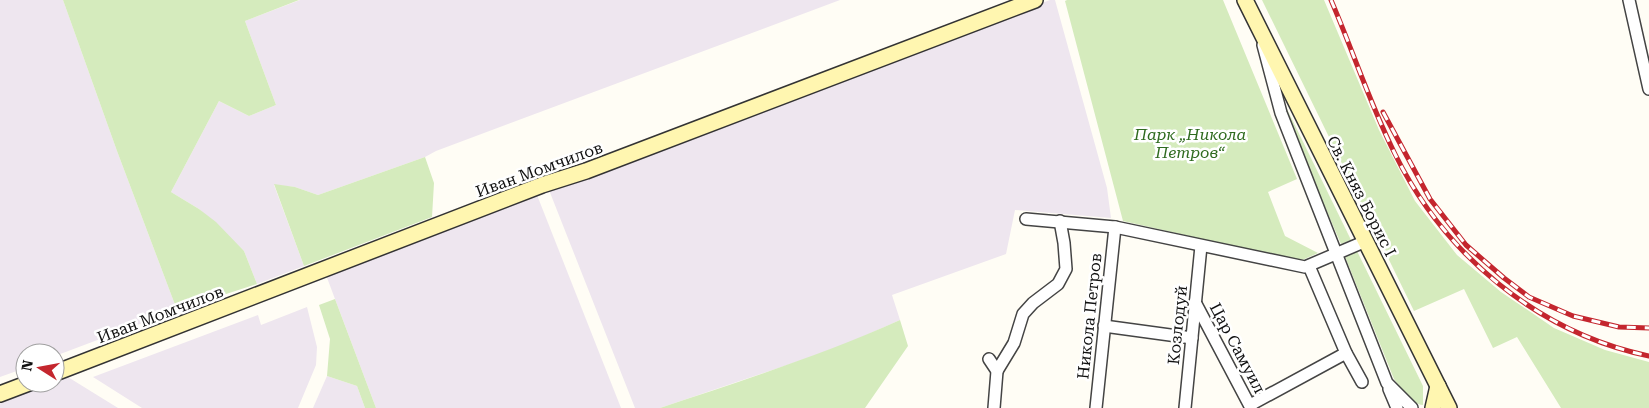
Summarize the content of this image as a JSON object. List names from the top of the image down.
{
  "streets": {
    "street": [
      "Иван Момчилов",
      "Св. Княз Борис I",
      "Никола Петров",
      "Козлодуй",
      "Цар Самуил"
    ]
  },
  "crossings": [
    ["Козлодуй", "Цар Самуил"]
  ],
  "parks": ["Парк „Никола Петров“"],
  "north": "left"
}
